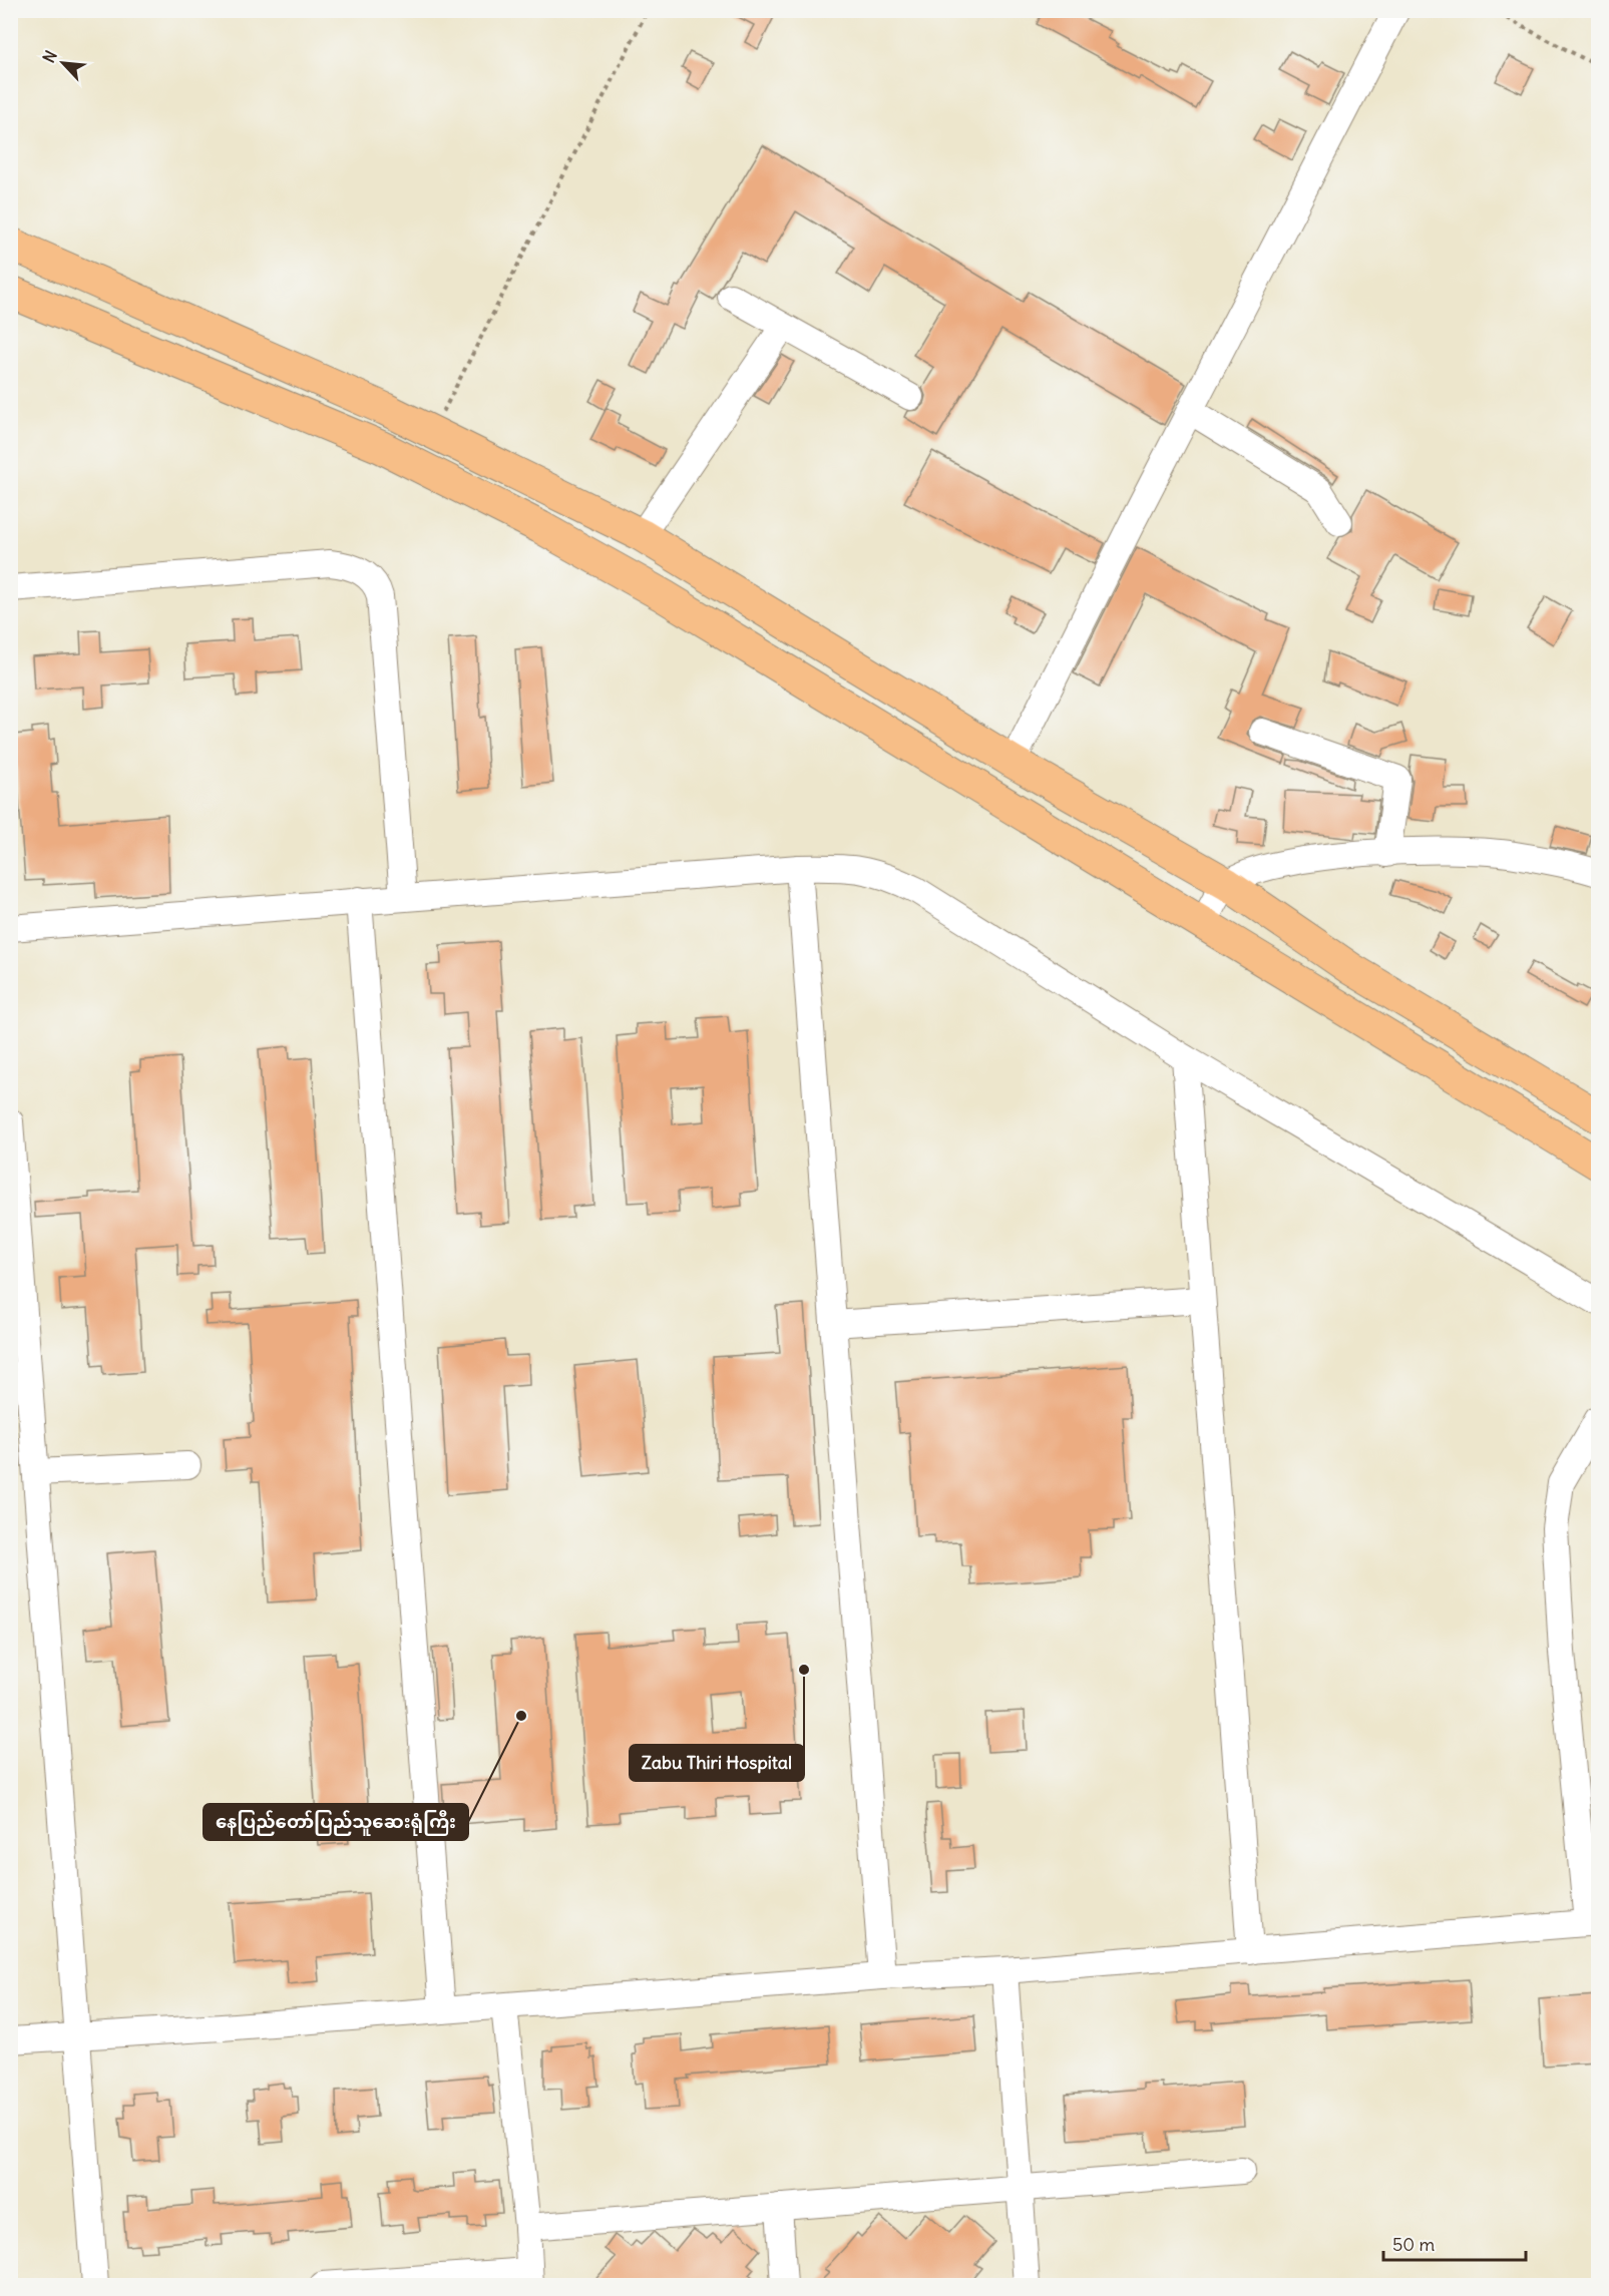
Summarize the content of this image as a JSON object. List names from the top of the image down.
{
  "places": ["Zabu Thiri Hospital", "နေပြည်တော်ပြည်သူဆေးရုံကြီး"],
  "scale_bar": "50 m",
  "north": "top left"
}
